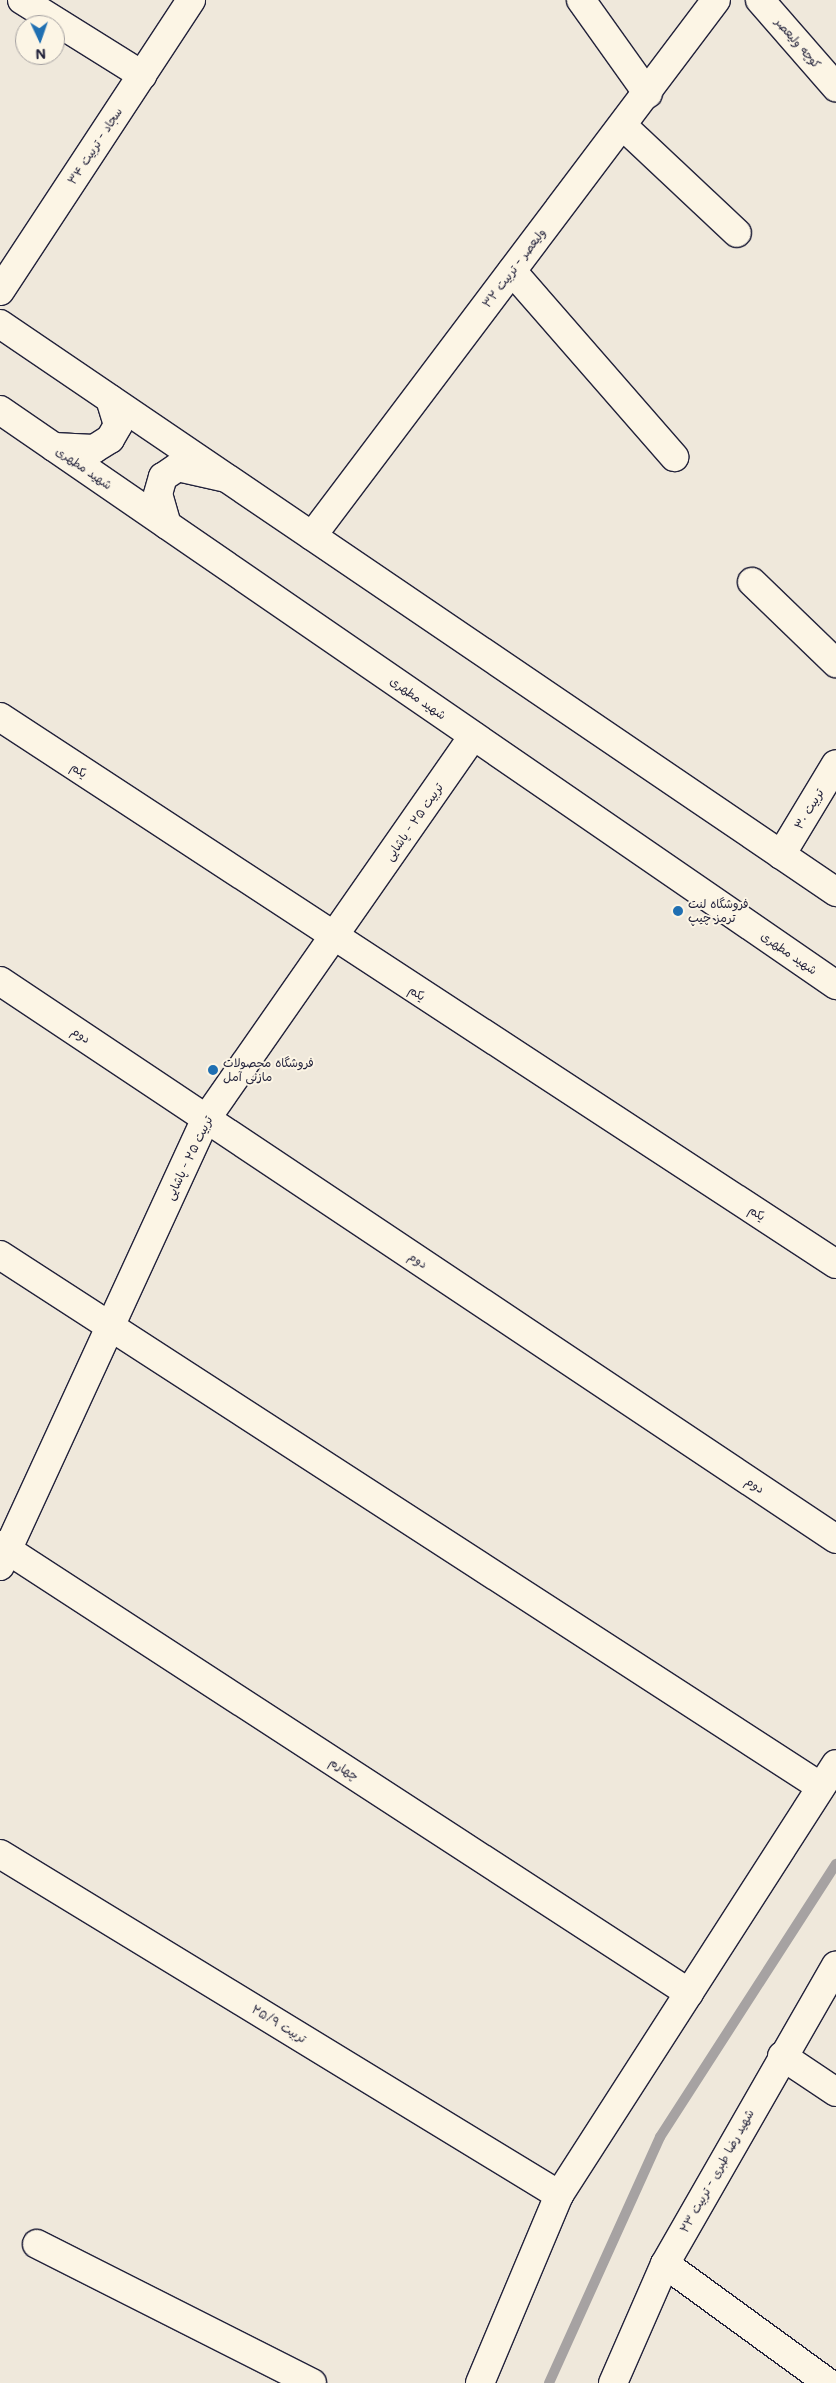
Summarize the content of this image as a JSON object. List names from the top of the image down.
{
  "streets": {
    "main road": [
      "کوچه ولیعصر",
      "سجاد - تربیت ۳۴",
      "ولیعصر - تربیت ۳۲",
      "شهید مطهری",
      "یکم",
      "تربیت ۳۰",
      "تربیت ۲۵ - پاشایی",
      "دوم",
      "چهارم",
      "تربیت ۲۵/۹",
      "شهید رضا طبری - تربیت ۲۳"
    ]
  },
  "crossings": [
    ["شهید مطهری", "تربیت ۲۵ - پاشایی"],
    ["یکم", "تربیت ۲۵ - پاشایی"],
    ["تربیت ۲۵ - پاشایی", "دوم"],
    ["تربیت ۲۵ - پاشایی", "چهارم"]
  ],
  "places": ["فروشگاه لنت ترمز چیپ", "فروشگاه محصولات مازنی آمل"],
  "north": "bottom"
}
